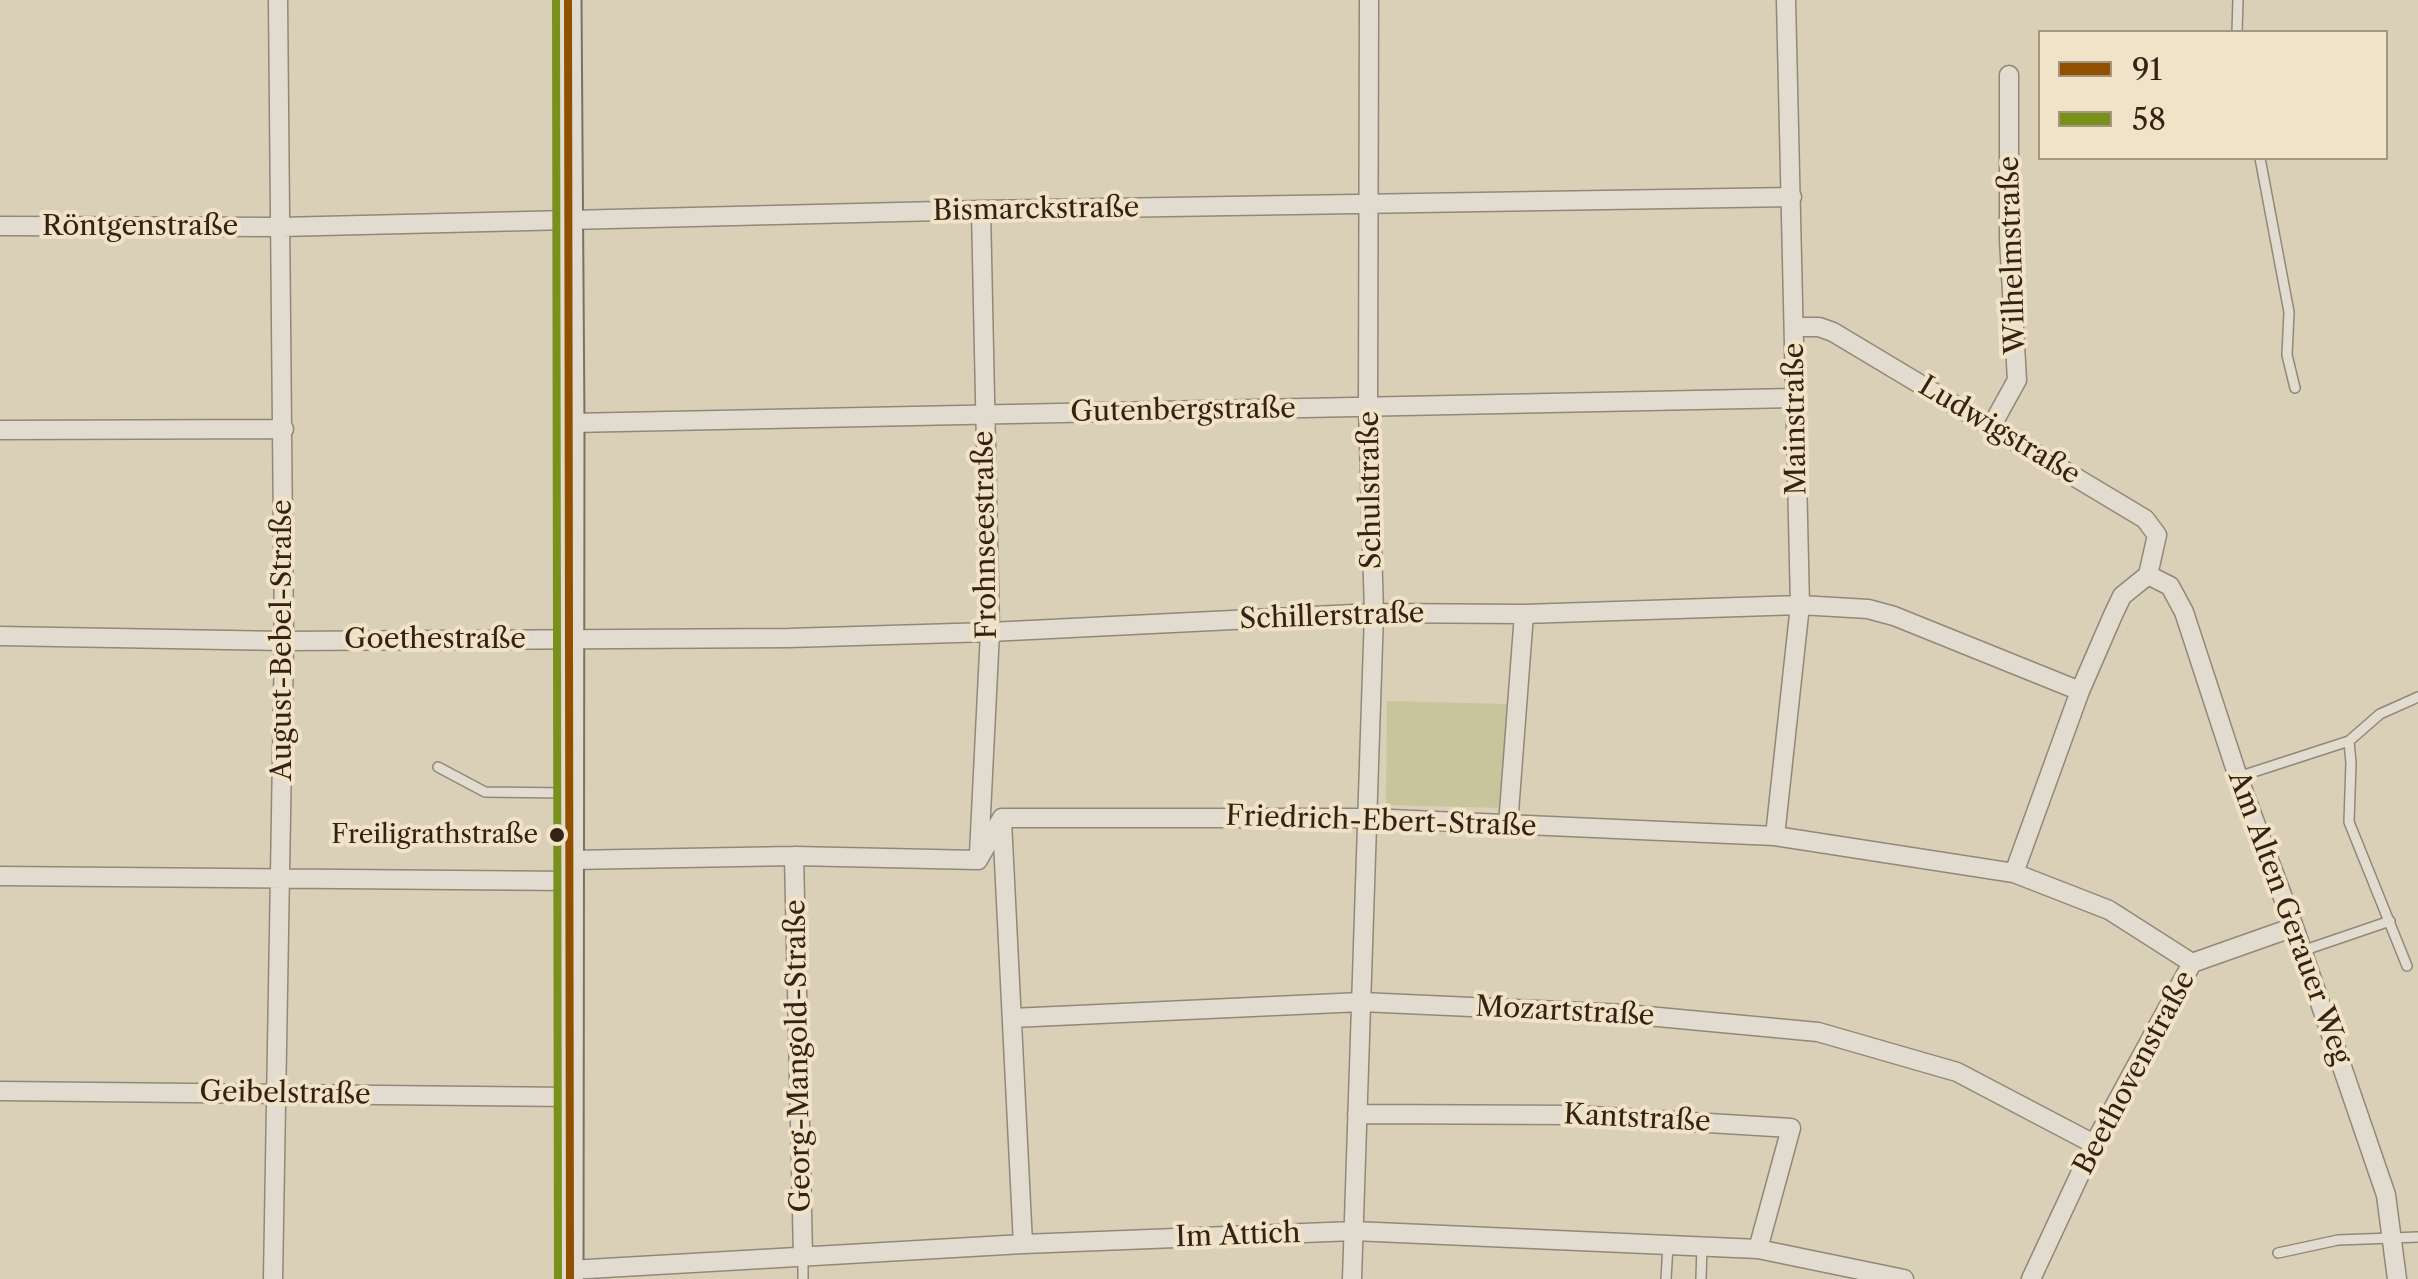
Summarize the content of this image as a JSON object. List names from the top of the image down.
{
  "streets": {
    "street": [
      "Bismarckstraße",
      "Röntgenstraße",
      "Wilhelmstraße",
      "Gutenbergstraße",
      "Mainstraße",
      "Ludwigstraße",
      "Schulstraße",
      "Frohnseestraße",
      "Schillerstraße",
      "August-Bebel-Straße",
      "Goethestraße",
      "Friedrich-Ebert-Straße",
      "Am Alten Gerauer Weg",
      "Mozartstraße",
      "Georg-Mangold-Straße",
      "Beethovenstraße",
      "Geibelstraße",
      "Kantstraße",
      "Im Attich"
    ]
  },
  "crossings": [
    ["Bismarckstraße", "Röntgenstraße"],
    ["Bismarckstraße", "Mainstraße"],
    ["Bismarckstraße", "Schulstraße"],
    ["Bismarckstraße", "Frohnseestraße"],
    ["Bismarckstraße", "August-Bebel-Straße"],
    ["Röntgenstraße", "August-Bebel-Straße"],
    ["Wilhelmstraße", "Ludwigstraße"],
    ["Gutenbergstraße", "Mainstraße"],
    ["Gutenbergstraße", "Schulstraße"],
    ["Gutenbergstraße", "Frohnseestraße"],
    ["Mainstraße", "Ludwigstraße"],
    ["Mainstraße", "Schillerstraße"],
    ["Mainstraße", "Friedrich-Ebert-Straße"],
    ["Ludwigstraße", "Am Alten Gerauer Weg"],
    ["Schulstraße", "Schillerstraße"],
    ["Schulstraße", "Friedrich-Ebert-Straße"],
    ["Schulstraße", "Mozartstraße"],
    ["Schulstraße", "Kantstraße"],
    ["Schulstraße", "Im Attich"],
    ["Frohnseestraße", "Schillerstraße"],
    ["Schillerstraße", "Goethestraße"],
    ["August-Bebel-Straße", "Goethestraße"],
    ["August-Bebel-Straße", "Geibelstraße"],
    ["Friedrich-Ebert-Straße", "Beethovenstraße"],
    ["Am Alten Gerauer Weg", "Beethovenstraße"],
    ["Mozartstraße", "Beethovenstraße"],
    ["Georg-Mangold-Straße", "Im Attich"],
    ["Kantstraße", "Im Attich"]
  ],
  "places": ["Freiligrathstraße"],
  "lines": ["transit line 91", "transit line 58"],
  "legend": ["91", "58"]
}
